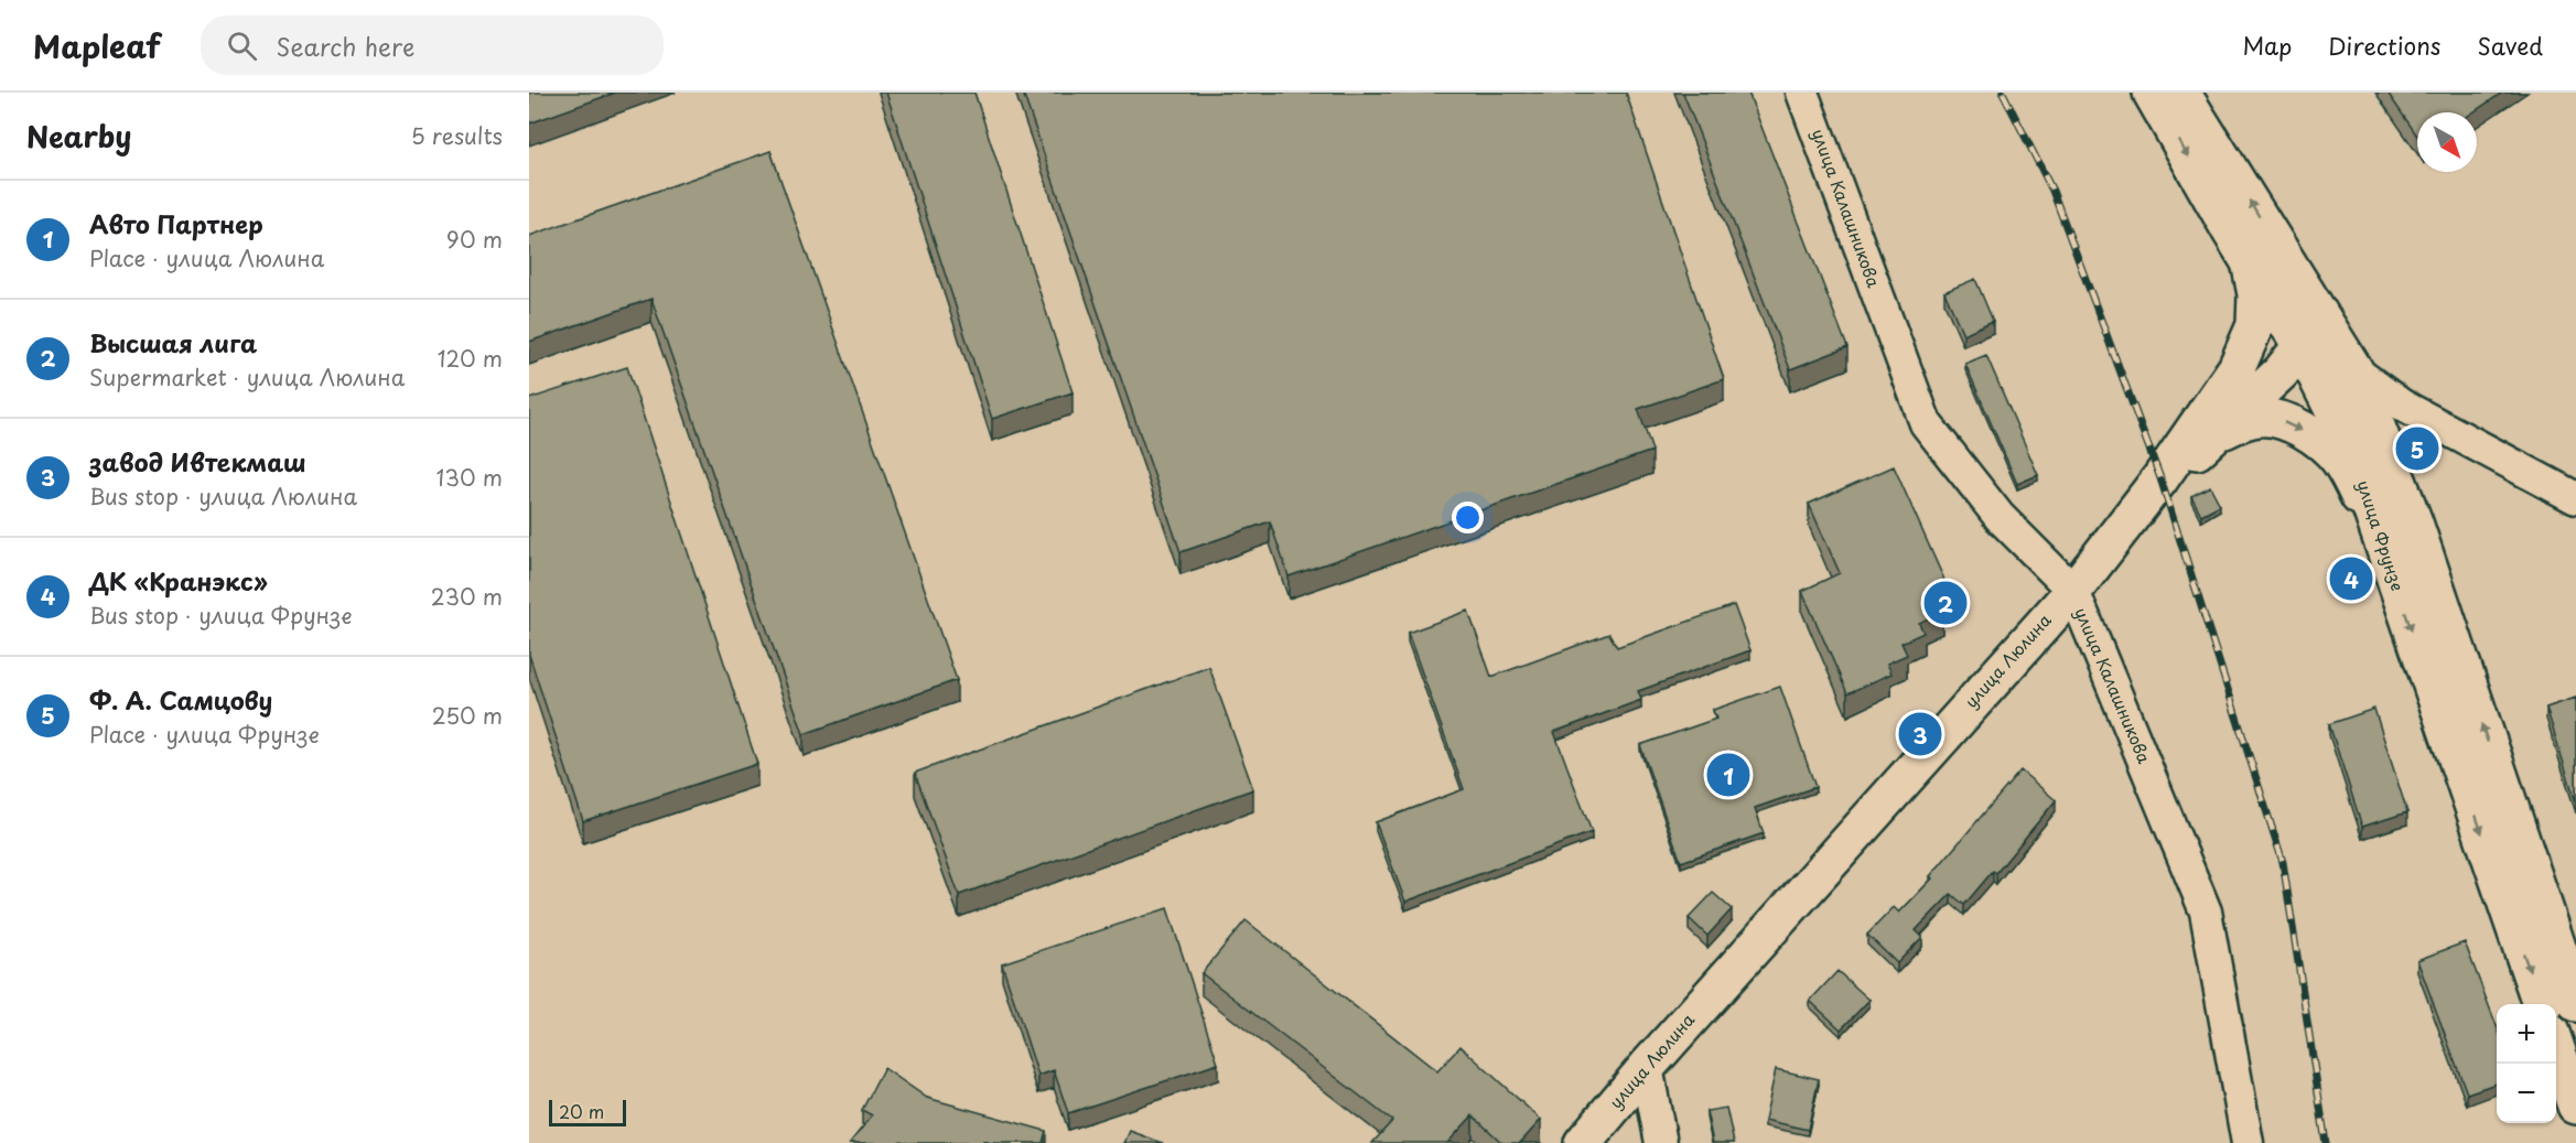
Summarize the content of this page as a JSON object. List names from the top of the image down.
{
  "streets": {
    "main road": ["улица Фрунзе", "улица Люлина"],
    "street": ["улица Калашникова"]
  },
  "crossings": [
    ["улица Калашникова", "улица Люлина"],
    ["улица Фрунзе", "улица Люлина"]
  ],
  "scale_bar": "20 m",
  "north": "bottom right",
  "page": {
    "header": "Mapleaf",
    "search": "Search here",
    "nav": ["Map", "Directions", "Saved"],
    "heading": ["Nearby", "5 results"],
    "list": [
      {
        "mark": "1",
        "name": "Авто Партнер",
        "note": "Place · улица Люлина",
        "value": "90 m"
      },
      {
        "mark": "2",
        "name": "Высшая лига",
        "note": "Supermarket · улица Люлина",
        "value": "120 m"
      },
      {
        "mark": "3",
        "name": "завод Ивтекмаш",
        "note": "Bus stop · улица Люлина",
        "value": "130 m"
      },
      {
        "mark": "4",
        "name": "ДК «Кранэкс»",
        "note": "Bus stop · улица Фрунзе",
        "value": "230 m"
      },
      {
        "mark": "5",
        "name": "Ф. А. Самцову",
        "note": "Place · улица Фрунзе",
        "value": "250 m"
      }
    ],
    "pins": [
      "5",
      "4",
      "2",
      "3",
      "1"
    ],
    "map_buttons": ["+", "−"],
    "scale": "20 m"
  }
}
